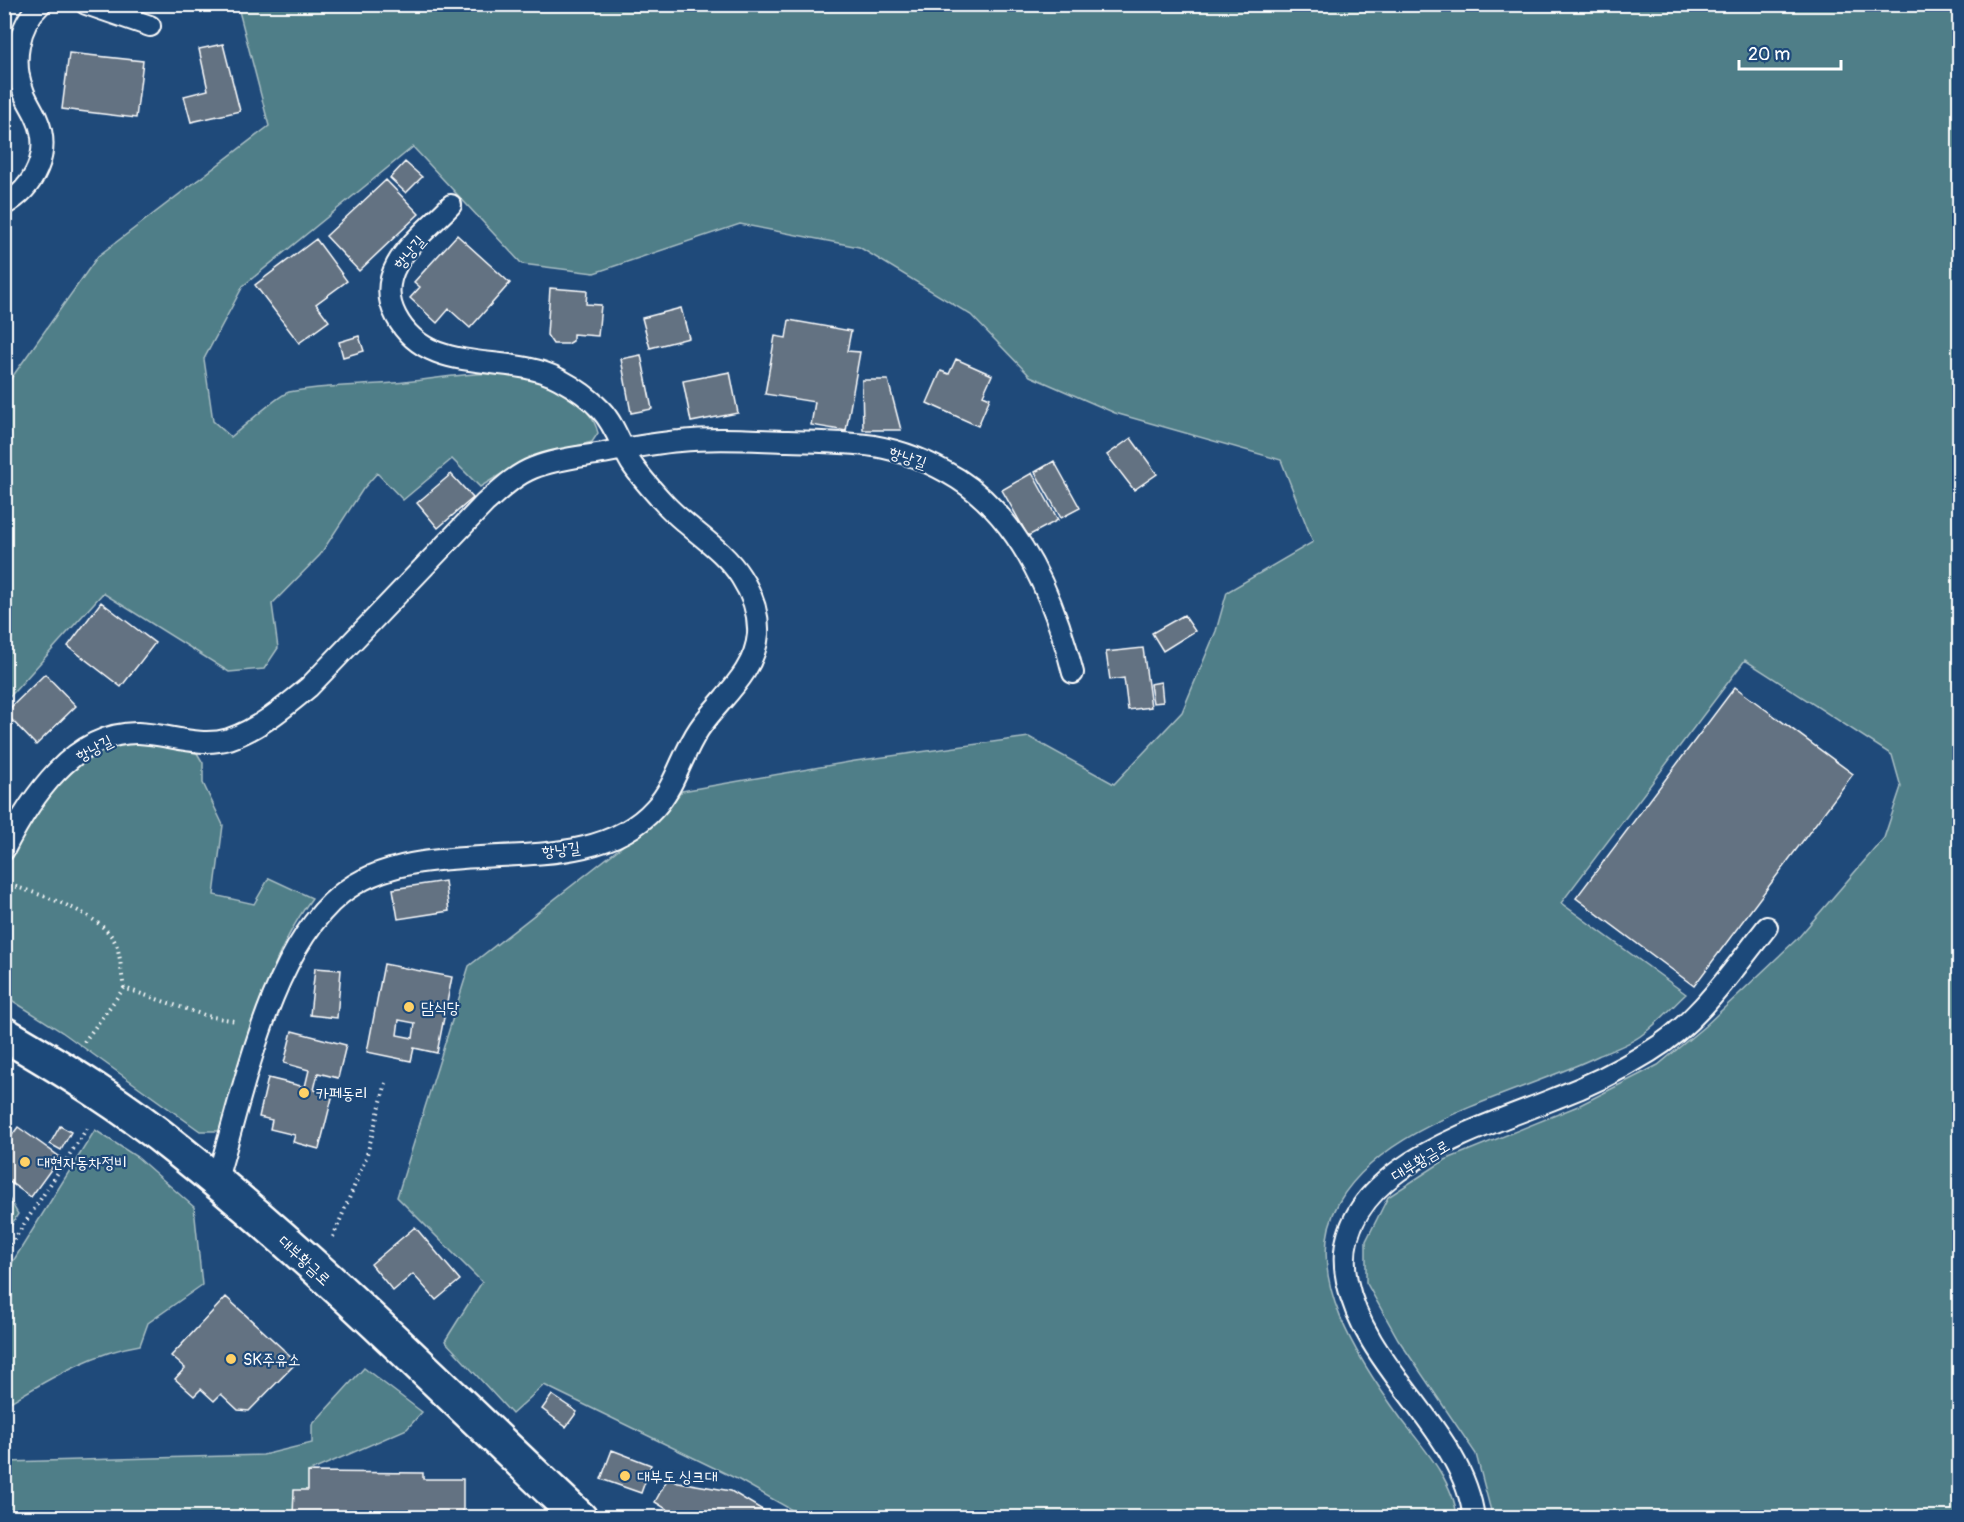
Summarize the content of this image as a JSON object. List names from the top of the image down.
{
  "streets": {
    "main road": ["대부황금로"],
    "lane": ["항낭길"]
  },
  "crossings": [
    ["항낭길", "대부황금로"]
  ],
  "places": [
    "담식당",
    "카페동리",
    "대현자동차정비",
    "SK주유소",
    "대부도 싱크대"
  ],
  "scale_bar": "20 m"
}
